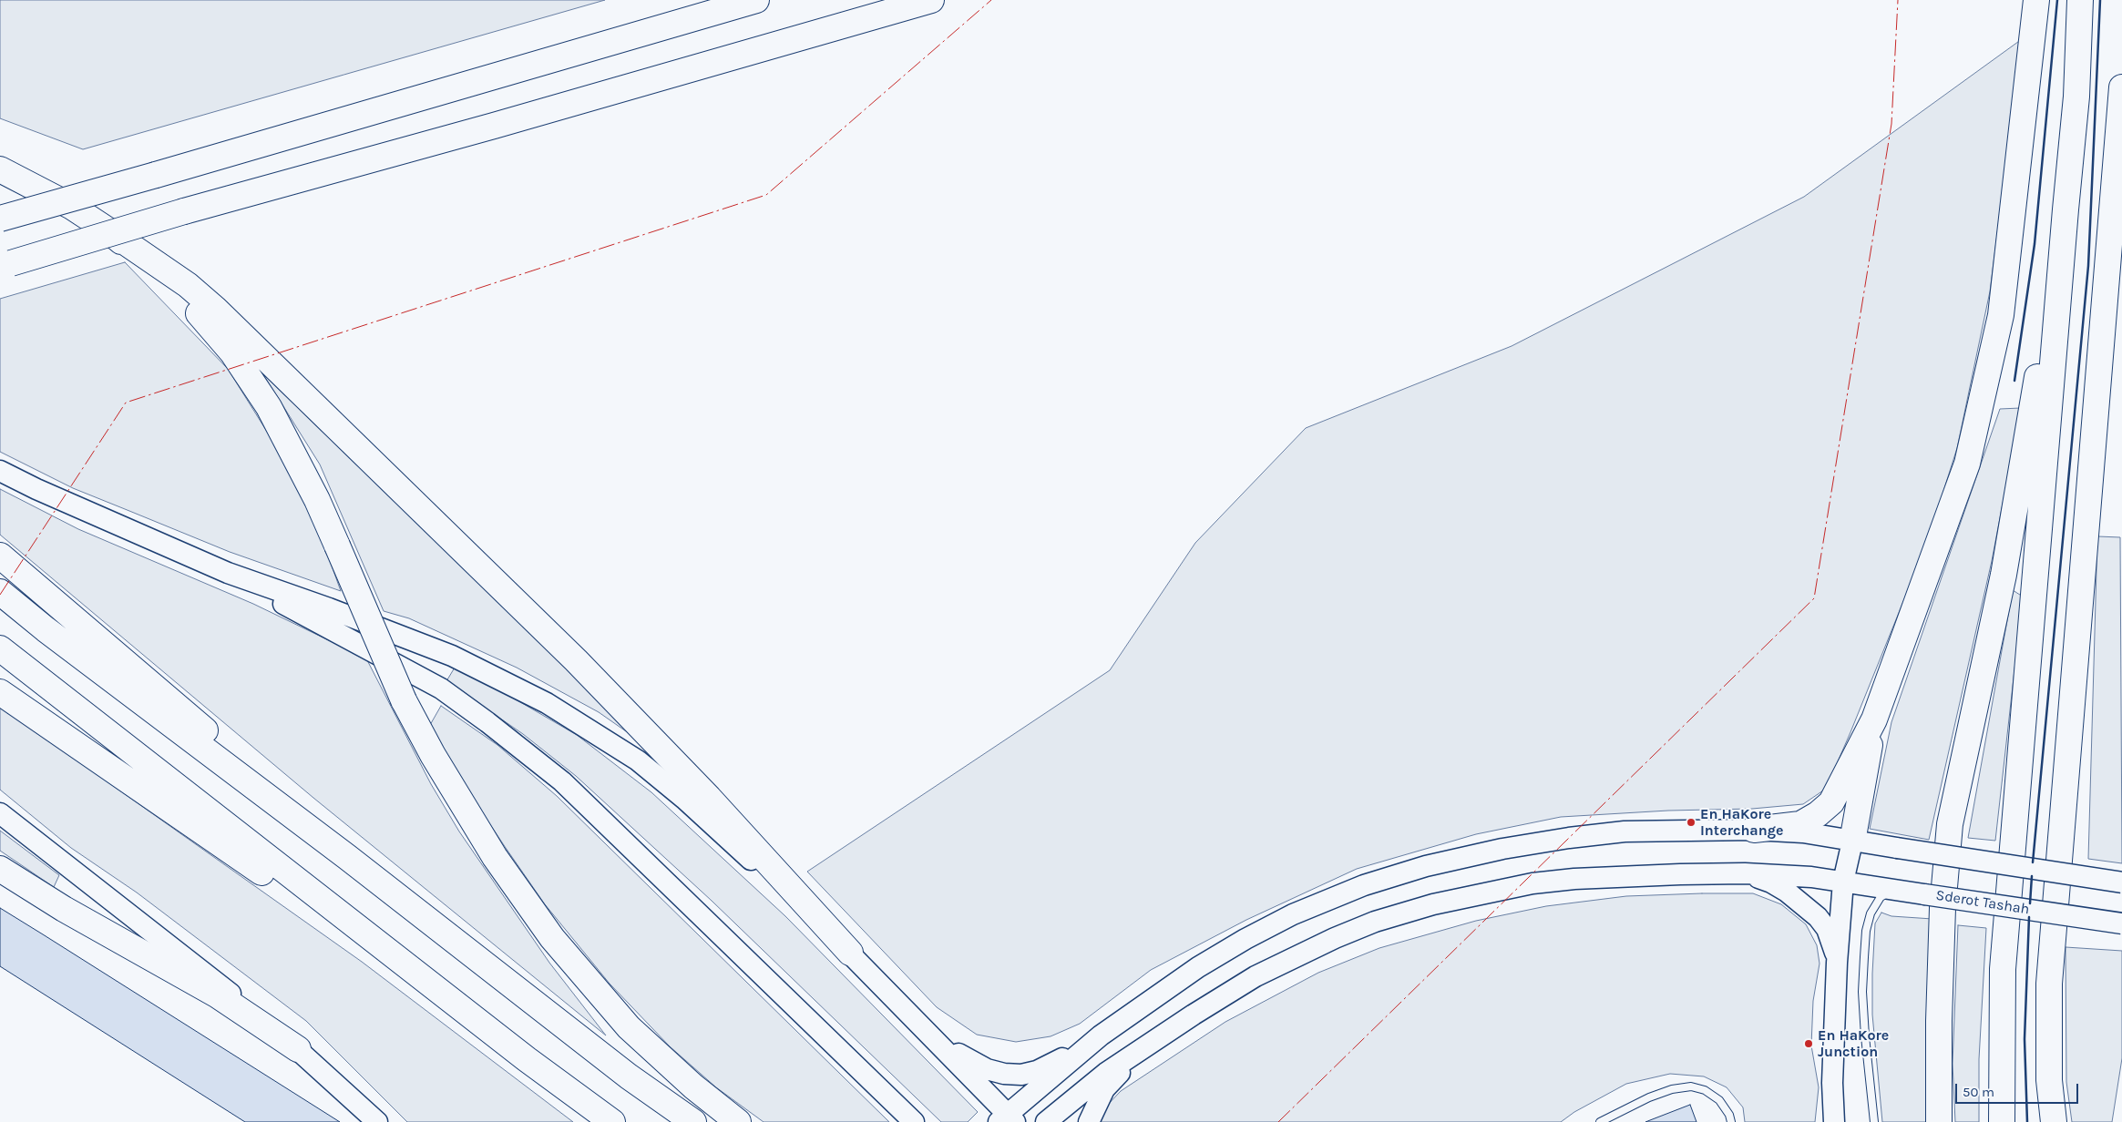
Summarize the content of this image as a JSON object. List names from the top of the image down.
{
  "streets": {
    "main road": ["Sderot Tashah"]
  },
  "places": ["En HaKore Interchange", "En HaKore Junction"],
  "scale_bar": "50 m"
}
